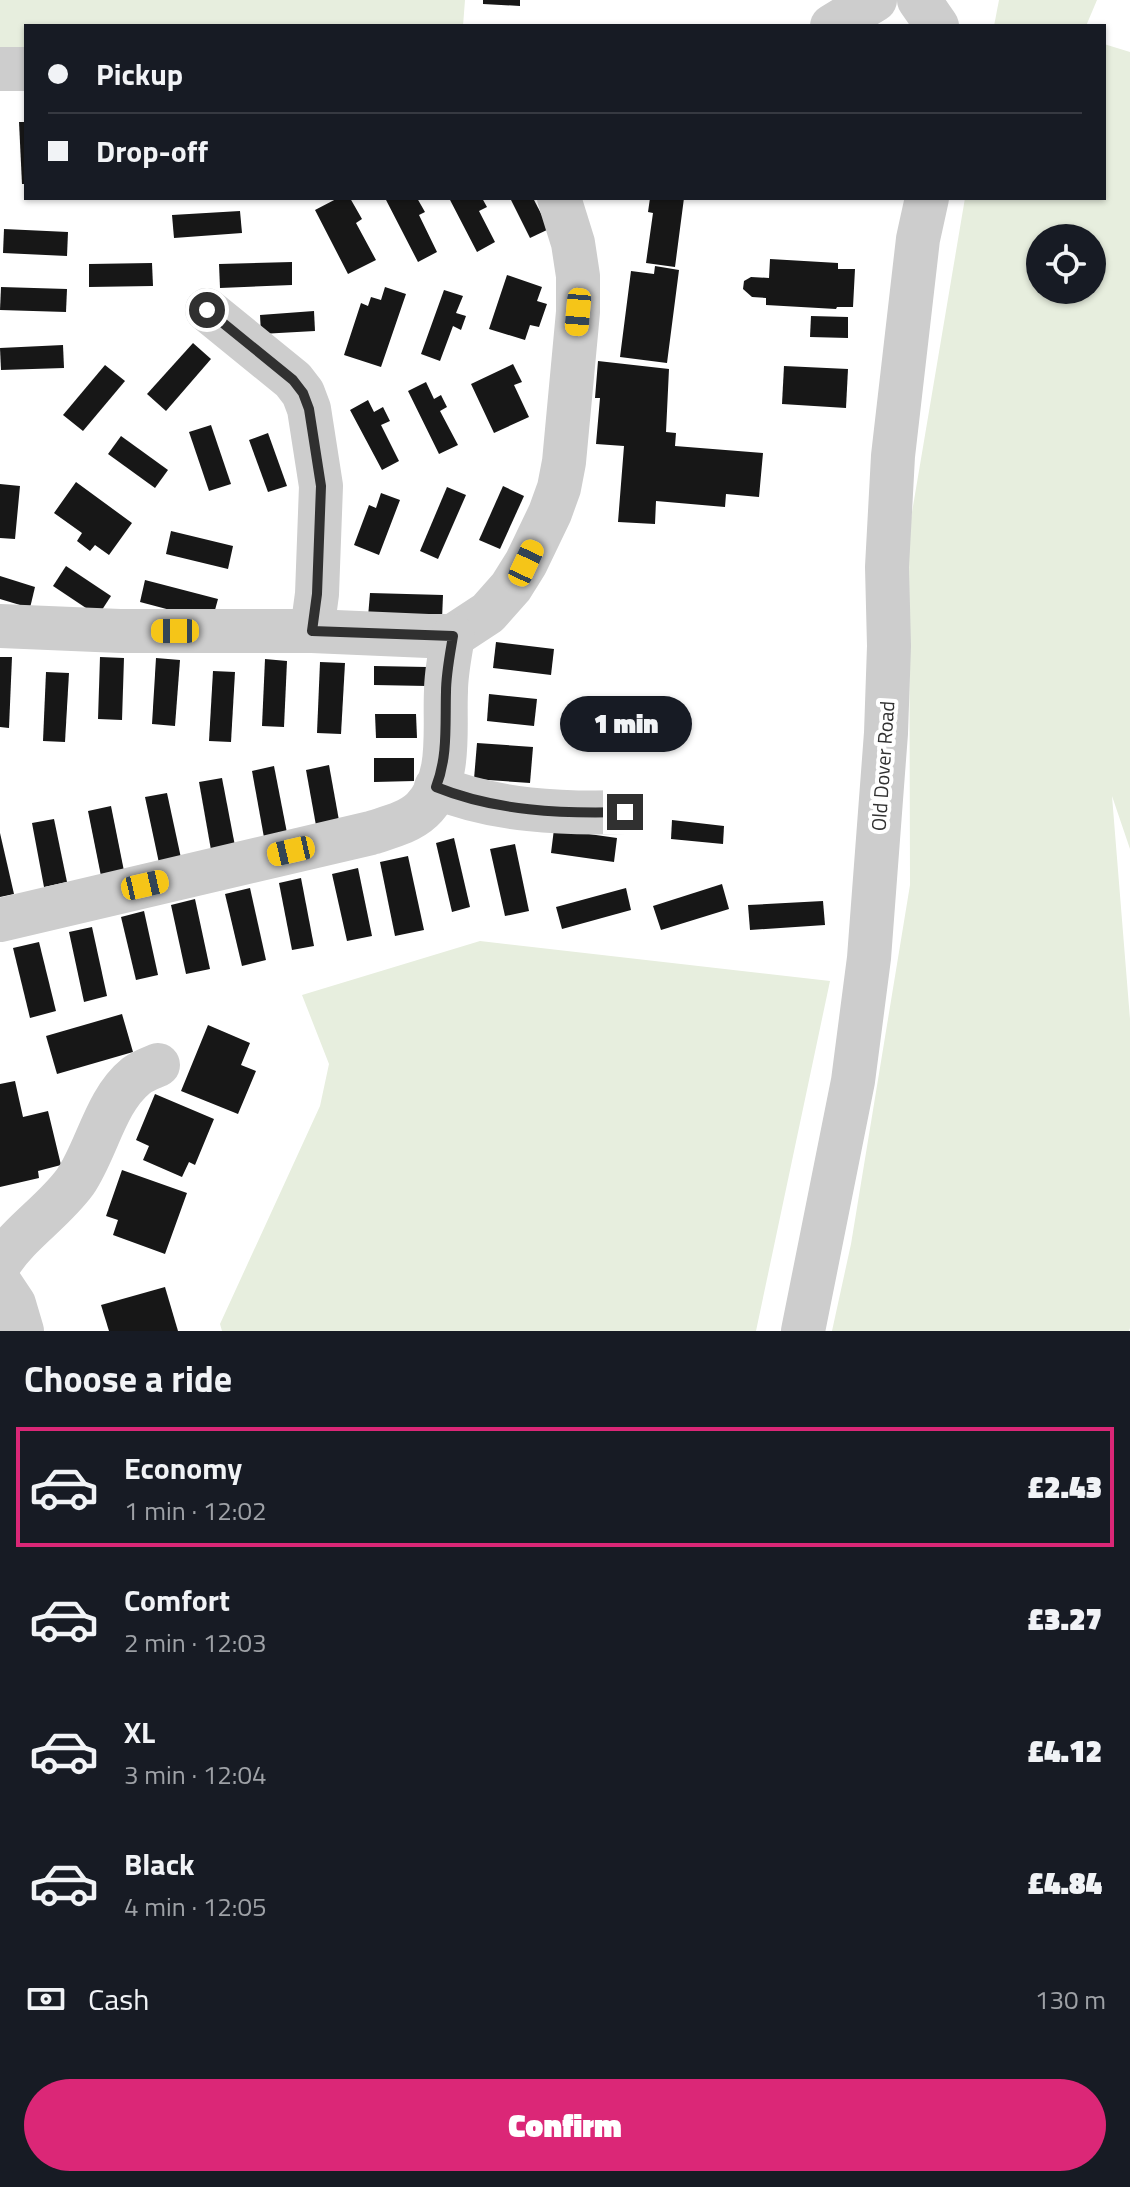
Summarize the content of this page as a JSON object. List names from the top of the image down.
{
  "streets": {
    "street": ["Old Dover Road"]
  },
  "page": {
    "banner": ["Pickup", "Drop-off"],
    "bubble": "1 min",
    "heading": "Choose a ride",
    "list": [
      {
        "name": "Economy",
        "note": "1 min · 12:02",
        "value": "£2.43"
      },
      {
        "name": "Comfort",
        "note": "2 min · 12:03",
        "value": "£3.27"
      },
      {
        "name": "XL",
        "note": "3 min · 12:04",
        "value": "£4.12"
      },
      {
        "name": "Black",
        "note": "4 min · 12:05",
        "value": "£4.84"
      }
    ],
    "pay": ["Cash", "130 m"],
    "buttons": "Confirm"
  }
}
